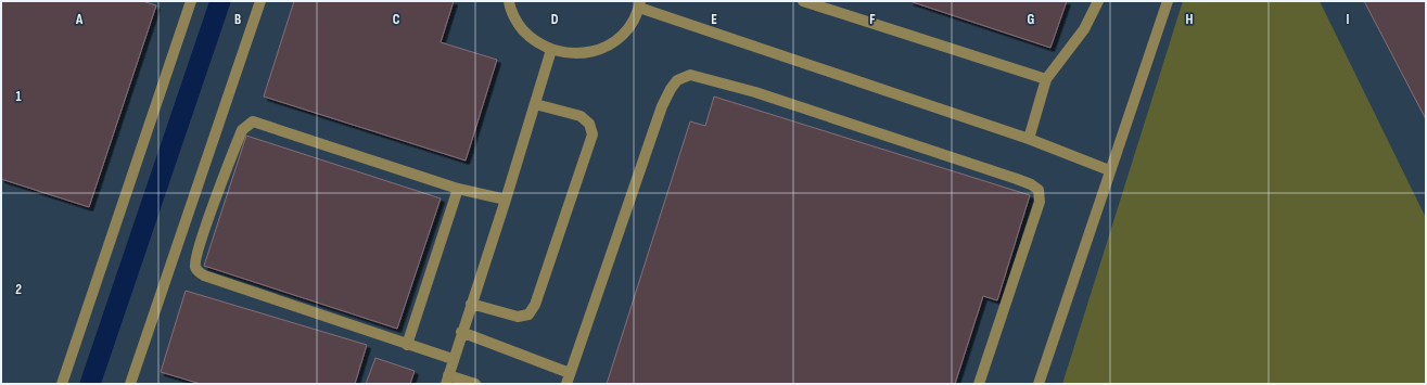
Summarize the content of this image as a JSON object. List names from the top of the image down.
{
  "grid": {
    "columns": [
      "A",
      "B",
      "C",
      "D",
      "E",
      "F",
      "G",
      "H",
      "I"
    ],
    "rows": ["1", "2"]
  }
}
